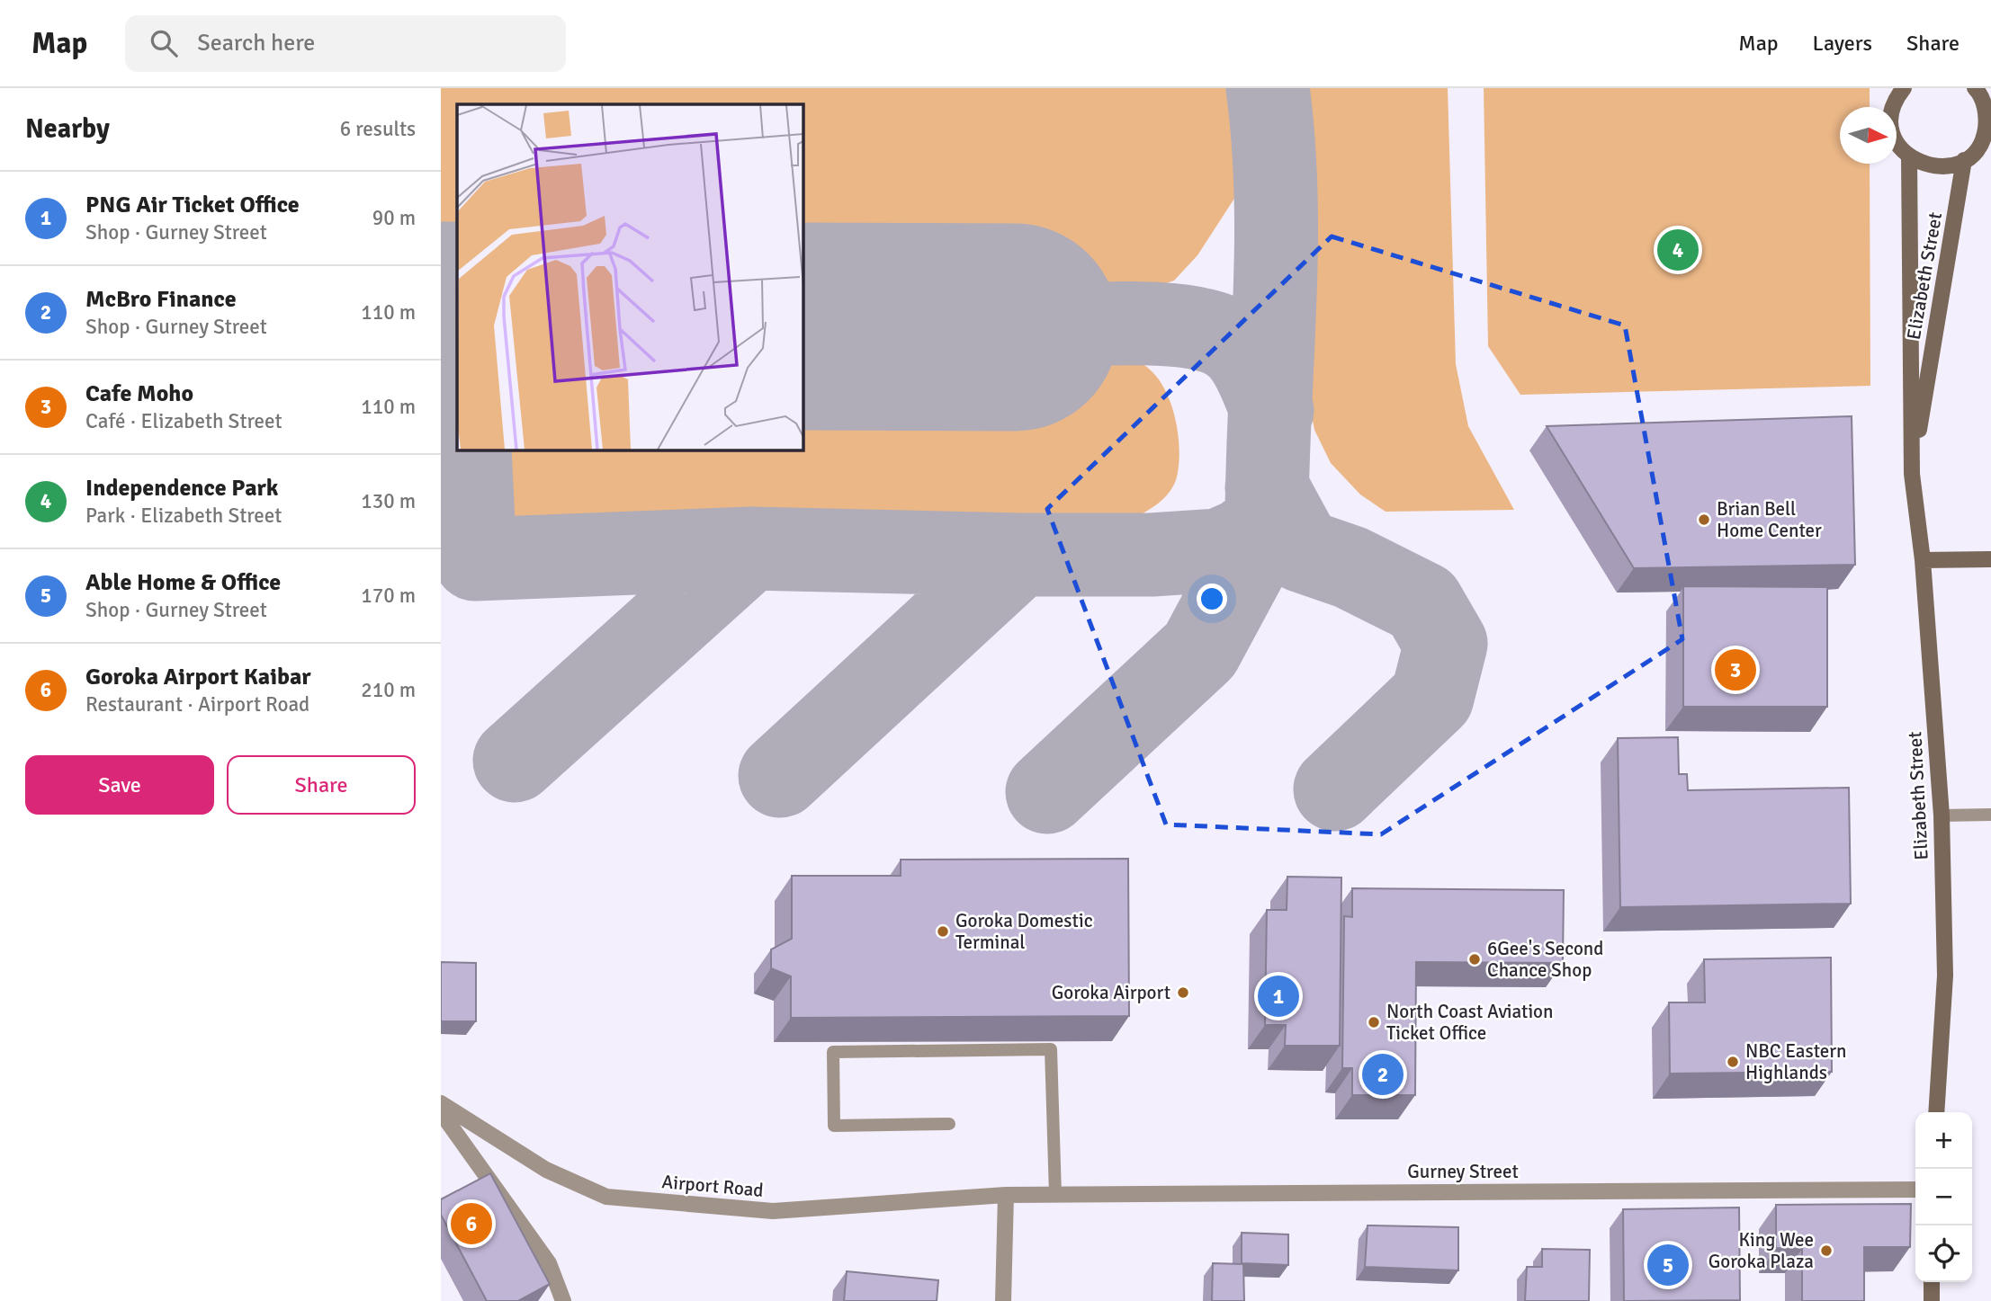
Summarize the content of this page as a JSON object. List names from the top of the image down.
{
  "streets": {
    "main road": ["Elizabeth Street"],
    "street": ["Gurney Street", "Airport Road"]
  },
  "crossings": [
    ["Gurney Street", "Airport Road"]
  ],
  "places": [
    "Brian Bell Home Center",
    "Goroka Domestic Terminal",
    "6Gee's Second Chance Shop",
    "Goroka Airport",
    "North Coast Aviation Ticket Office",
    "NBC Eastern Highlands",
    "King Wee Goroka Plaza"
  ],
  "north": "right",
  "page": {
    "header": "Map",
    "search": "Search here",
    "nav": ["Map", "Layers", "Share"],
    "heading": ["Nearby", "6 results"],
    "list": [
      {
        "mark": "1",
        "name": "PNG Air Ticket Office",
        "note": "Shop · Gurney Street",
        "value": "90 m"
      },
      {
        "mark": "2",
        "name": "McBro Finance",
        "note": "Shop · Gurney Street",
        "value": "110 m"
      },
      {
        "mark": "3",
        "name": "Cafe Moho",
        "note": "Café · Elizabeth Street",
        "value": "110 m"
      },
      {
        "mark": "4",
        "name": "Independence Park",
        "note": "Park · Elizabeth Street",
        "value": "130 m"
      },
      {
        "mark": "5",
        "name": "Able Home & Office",
        "note": "Shop · Gurney Street",
        "value": "170 m"
      },
      {
        "mark": "6",
        "name": "Goroka Airport Kaibar",
        "note": "Restaurant · Airport Road",
        "value": "210 m"
      }
    ],
    "pins": [
      "4",
      "3",
      "1",
      "2",
      "6",
      "5"
    ],
    "buttons": ["Save", "Share"],
    "map_buttons": ["+", "−"]
  }
}
